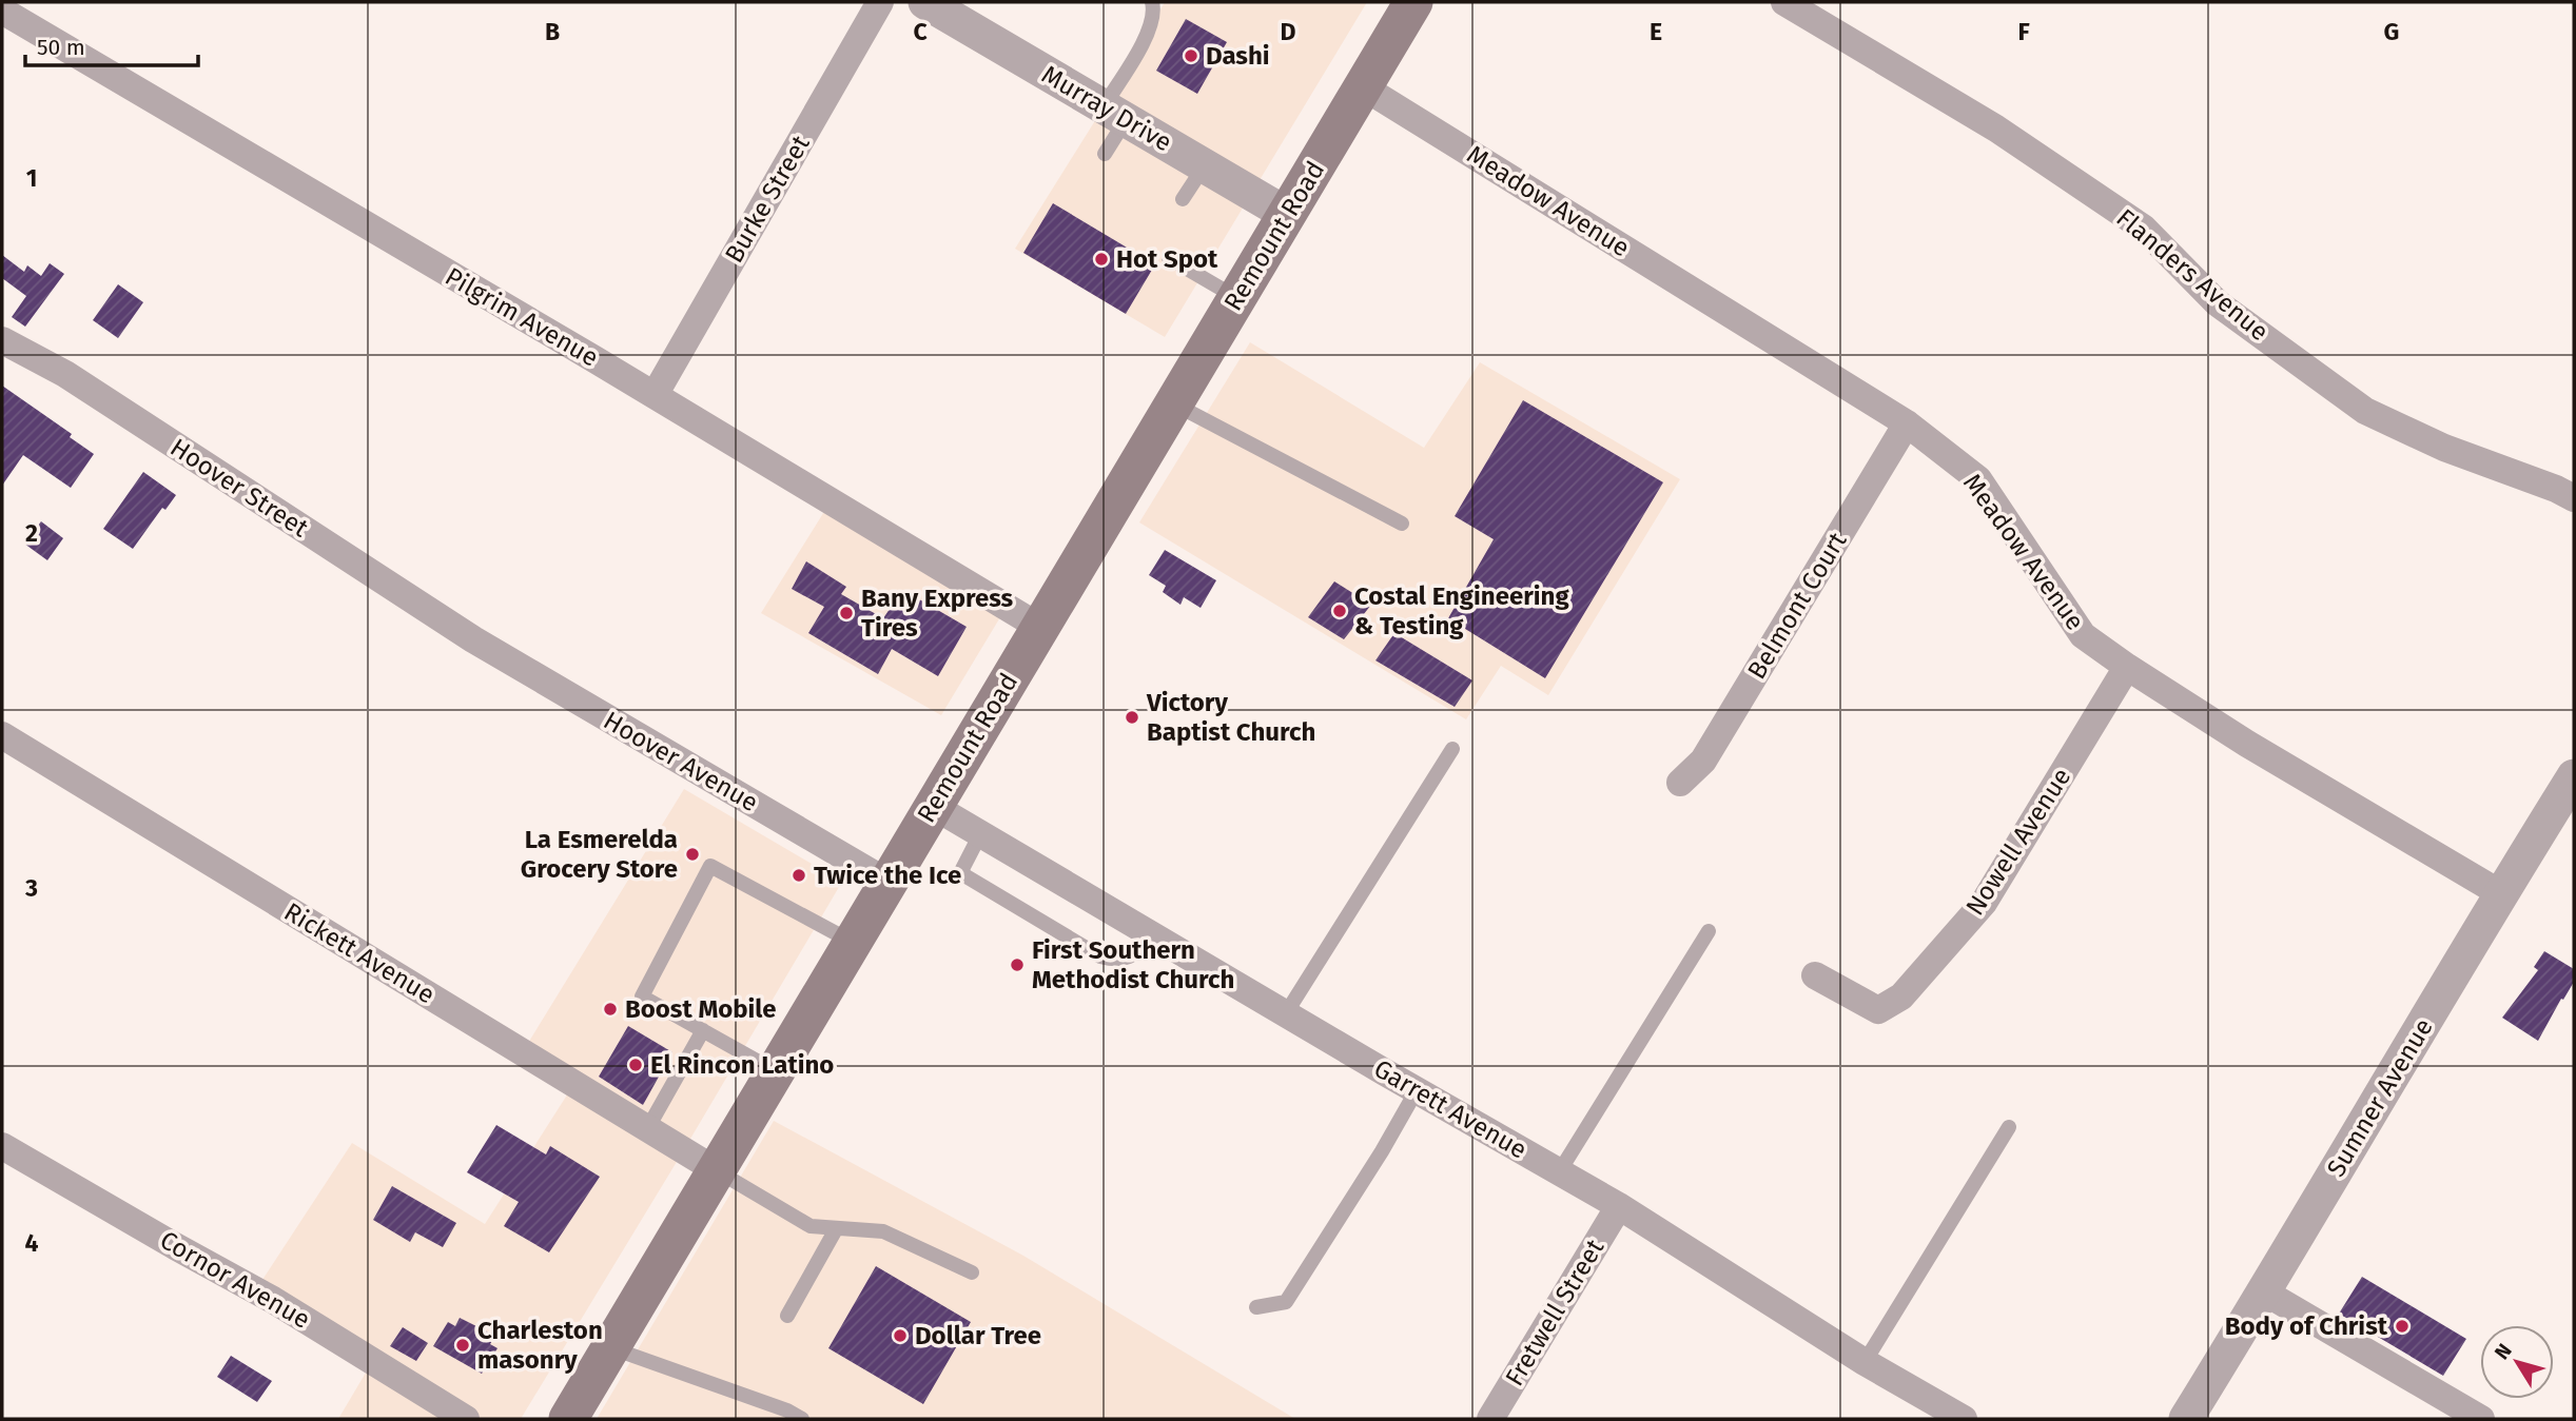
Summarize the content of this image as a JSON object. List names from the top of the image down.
{
  "streets": {
    "main road": ["Remount Road"],
    "street": [
      "Murray Drive",
      "Burke Street",
      "Meadow Avenue",
      "Flanders Avenue",
      "Pilgrim Avenue",
      "Hoover Street",
      "Belmont Court",
      "Hoover Avenue",
      "Nowell Avenue",
      "Rickett Avenue",
      "Sumner Avenue",
      "Garrett Avenue",
      "Cornor Avenue",
      "Fretwell Street"
    ]
  },
  "crossings": [
    ["Murray Drive", "Remount Road"],
    ["Burke Street", "Pilgrim Avenue"],
    ["Meadow Avenue", "Remount Road"],
    ["Meadow Avenue", "Belmont Court"],
    ["Meadow Avenue", "Nowell Avenue"],
    ["Meadow Avenue", "Sumner Avenue"],
    ["Remount Road", "Pilgrim Avenue"],
    ["Remount Road", "Hoover Avenue"],
    ["Remount Road", "Rickett Avenue"],
    ["Remount Road", "Garrett Avenue"],
    ["Hoover Street", "Hoover Avenue"],
    ["Garrett Avenue", "Fretwell Street"]
  ],
  "places": [
    "Dashi",
    "Hot Spot",
    "Costal Engineering & Testing",
    "Bany Express Tires",
    "Victory Baptist Church",
    "La Esmerelda Grocery Store",
    "Twice the Ice",
    "First Southern Methodist Church",
    "Boost Mobile",
    "El Rincon Latino",
    "Body of Christ",
    "Dollar Tree",
    "Charleston masonry"
  ],
  "scale_bar": "50 m",
  "north": "top left",
  "grid": {
    "columns": [
      "B",
      "C",
      "D",
      "E",
      "F",
      "G"
    ],
    "rows": [
      "1",
      "2",
      "3",
      "4"
    ]
  }
}
